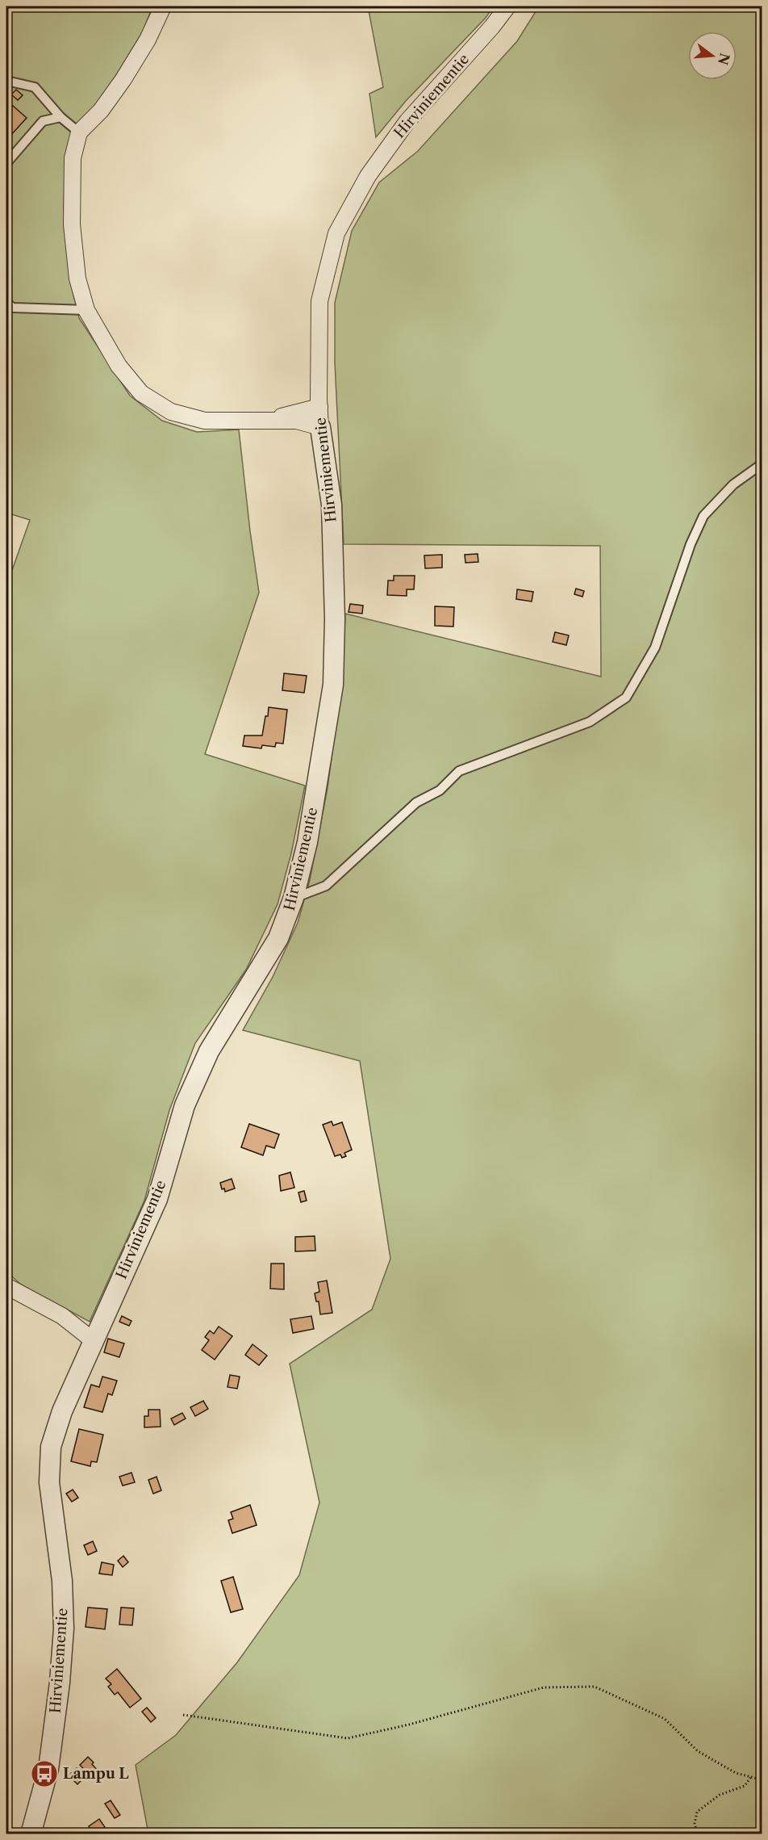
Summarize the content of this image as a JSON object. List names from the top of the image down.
{
  "streets": {
    "street": ["Hirviniementie"]
  },
  "places": {
    "bus stop": ["Lampu L"]
  },
  "north": "right"
}
